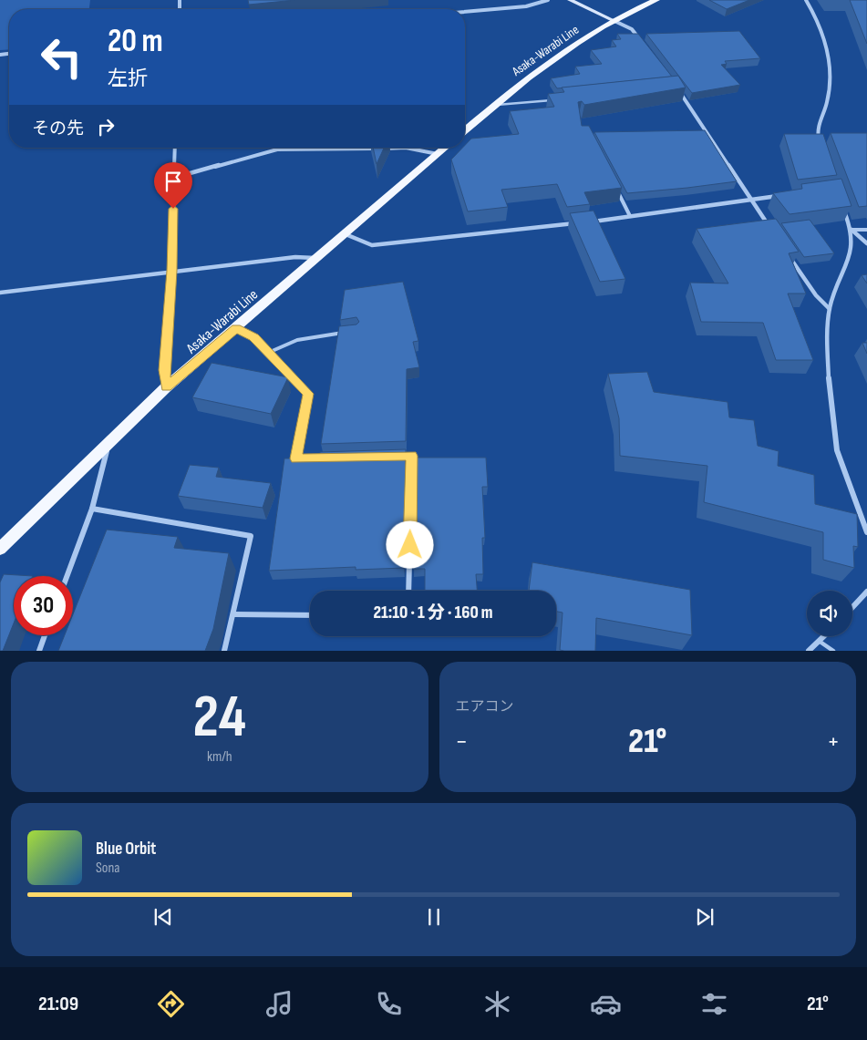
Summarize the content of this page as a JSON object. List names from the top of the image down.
{
  "streets": {
    "main road": ["Asaka-Warabi Line"]
  },
  "page": {
    "turn": ["20 m", "左折"],
    "then": "その先",
    "limit": "30",
    "trip": "21:10 · 1 分 · 160 m",
    "tile": [
      ["24", "km/h"],
      "エアコン"
    ],
    "heat": ["−", "21°", "+"],
    "song": ["Blue Orbit", "Sona"],
    "tabs": ["21:09", "21°"]
  }
}
